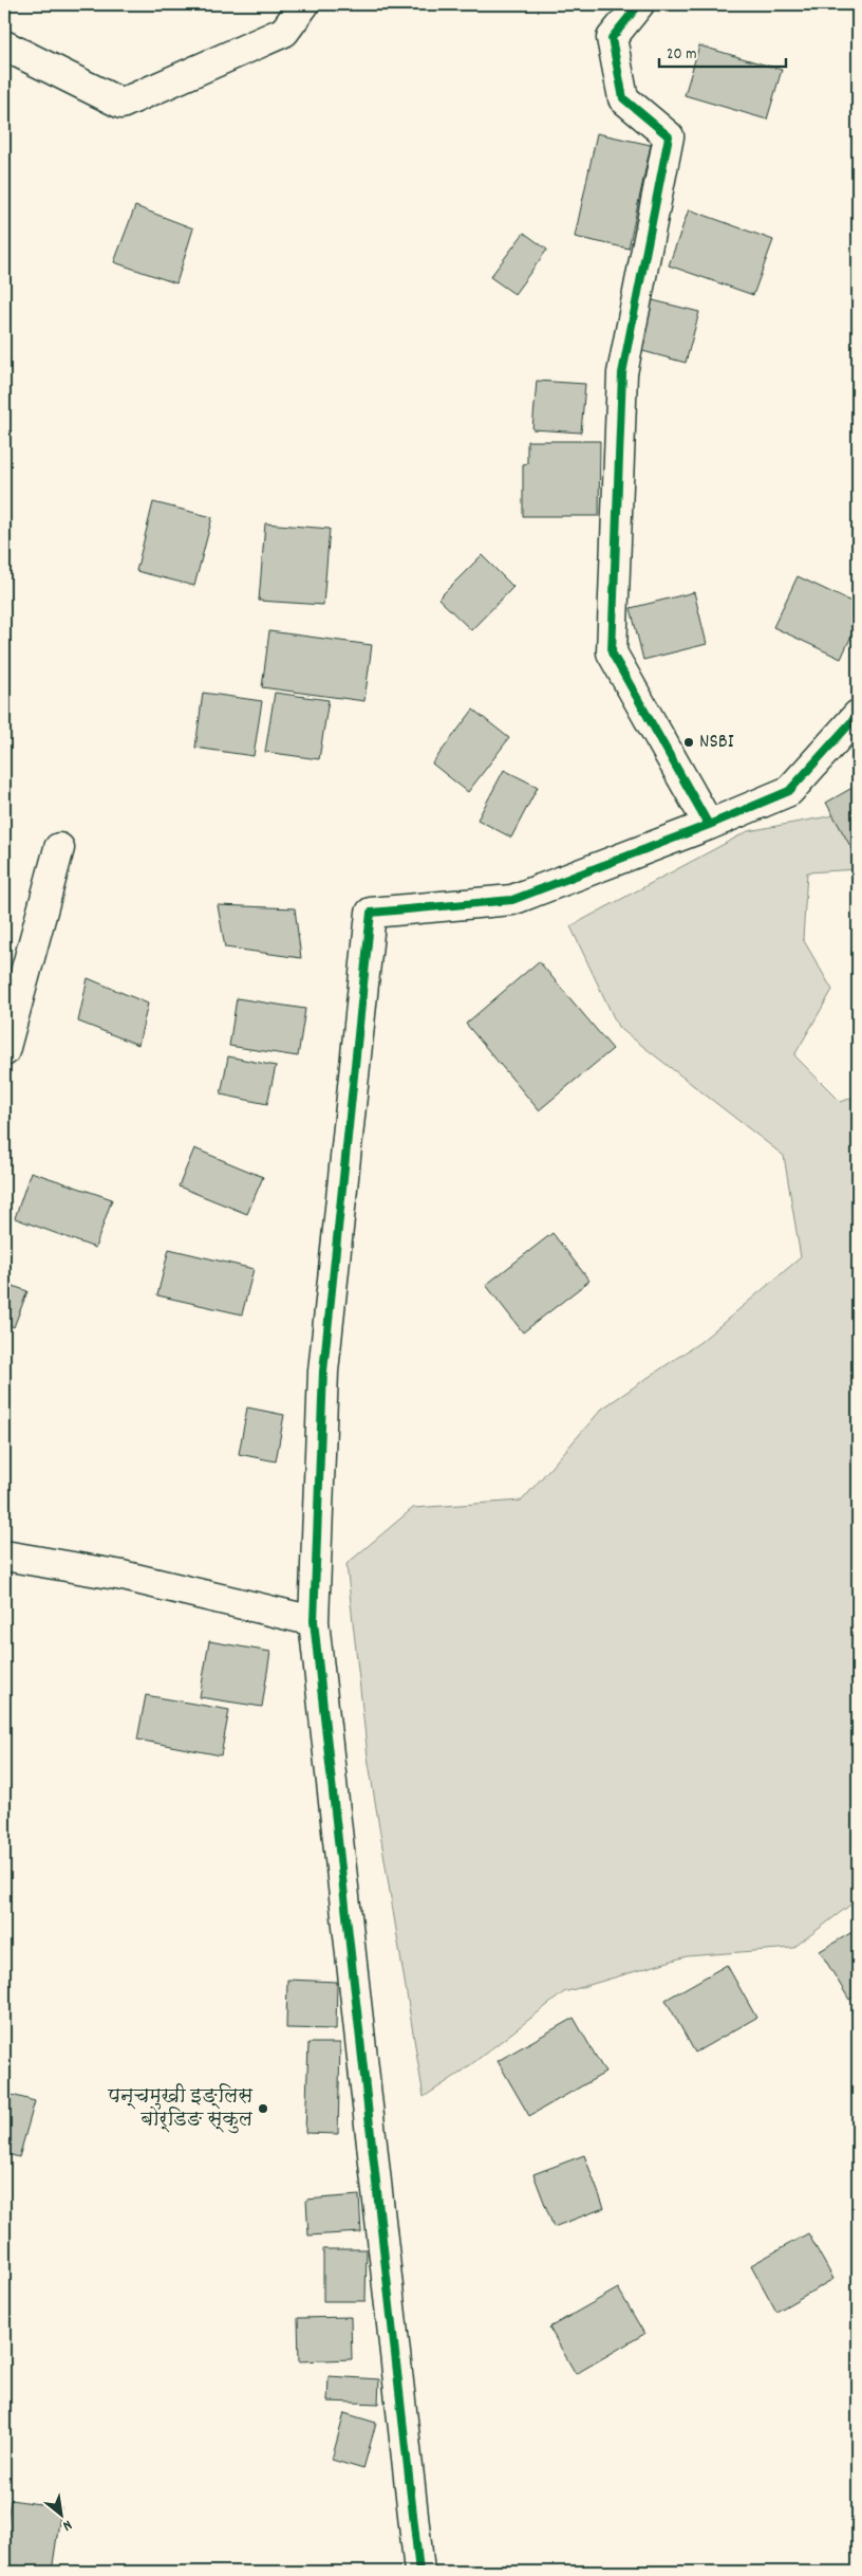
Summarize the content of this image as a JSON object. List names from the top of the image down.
{
  "places": ["NSBI", "पन्चमुखी इङ्लिस बोर्डिङ स्कुल"],
  "scale_bar": "20 m",
  "north": "bottom right"
}
